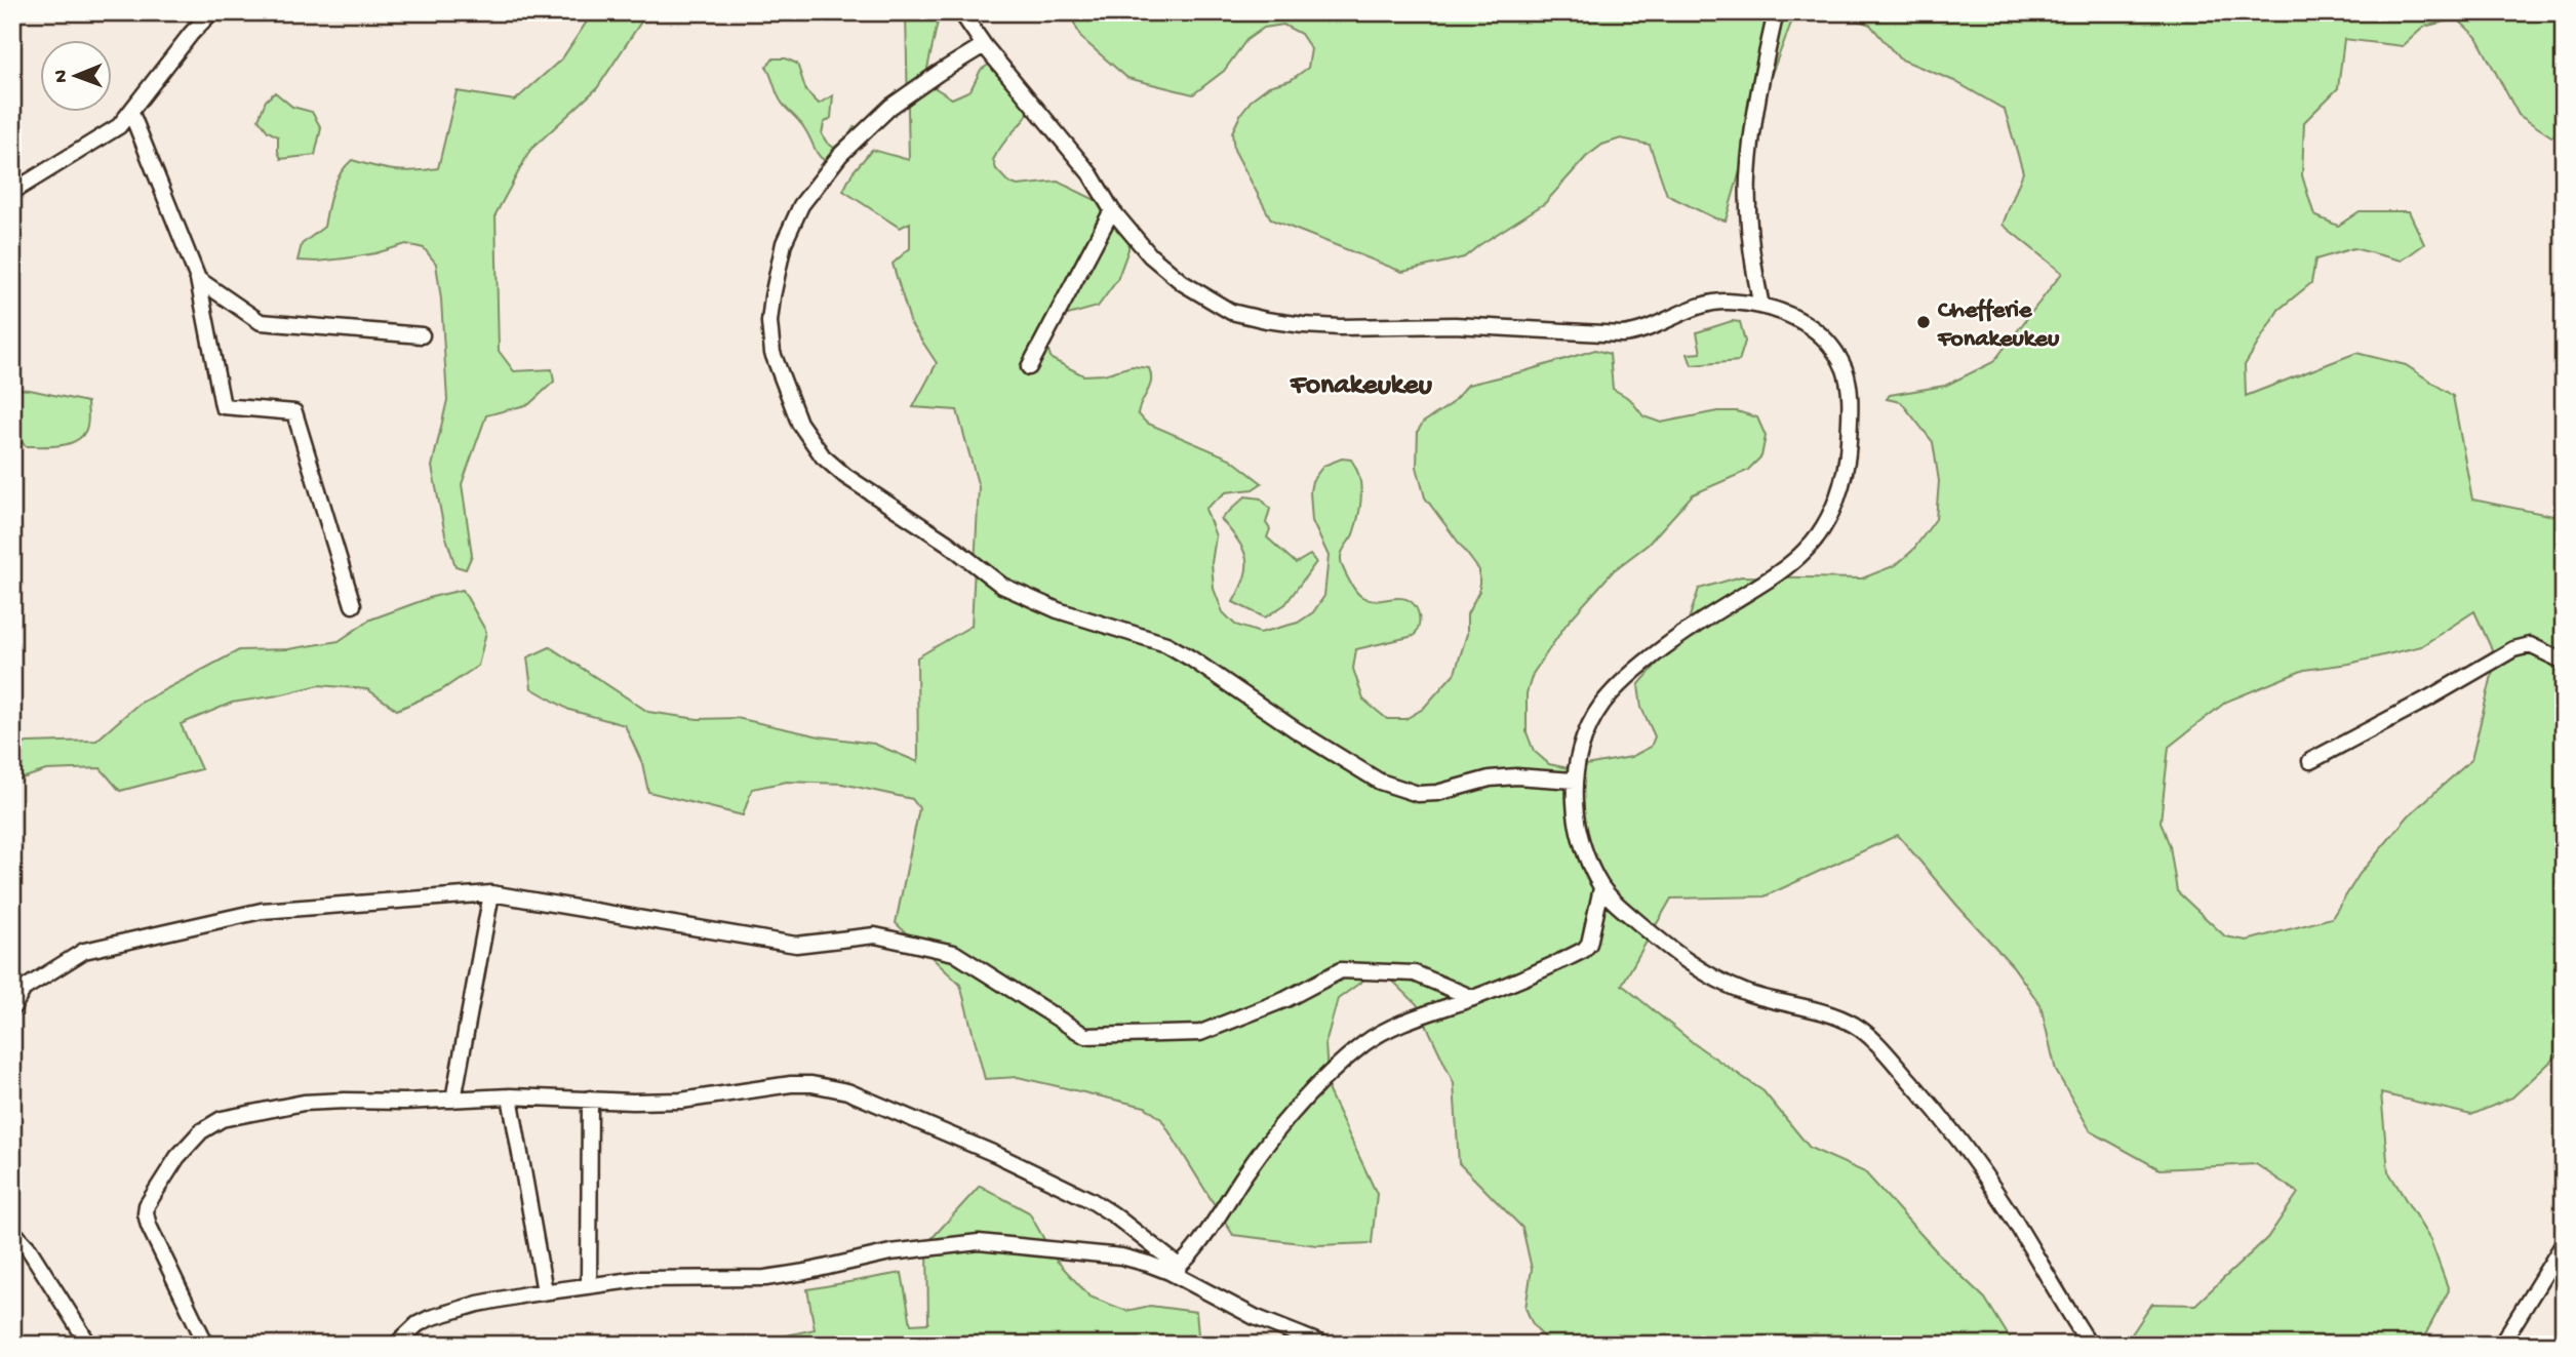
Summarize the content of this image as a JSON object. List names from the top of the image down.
{
  "districts": ["Fonakeukeu"],
  "places": ["Chefferie Fonakeukeu"],
  "north": "left"
}
